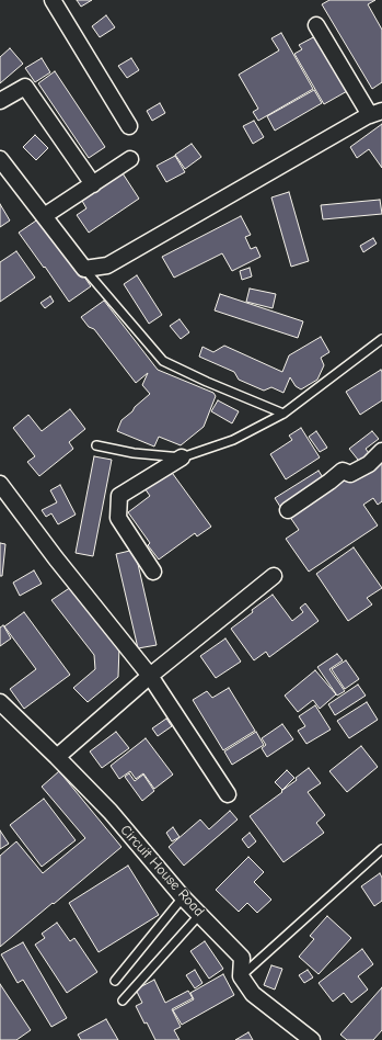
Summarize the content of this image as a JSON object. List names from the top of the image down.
{
  "streets": {
    "street": ["Circuit House Road"]
  }
}
